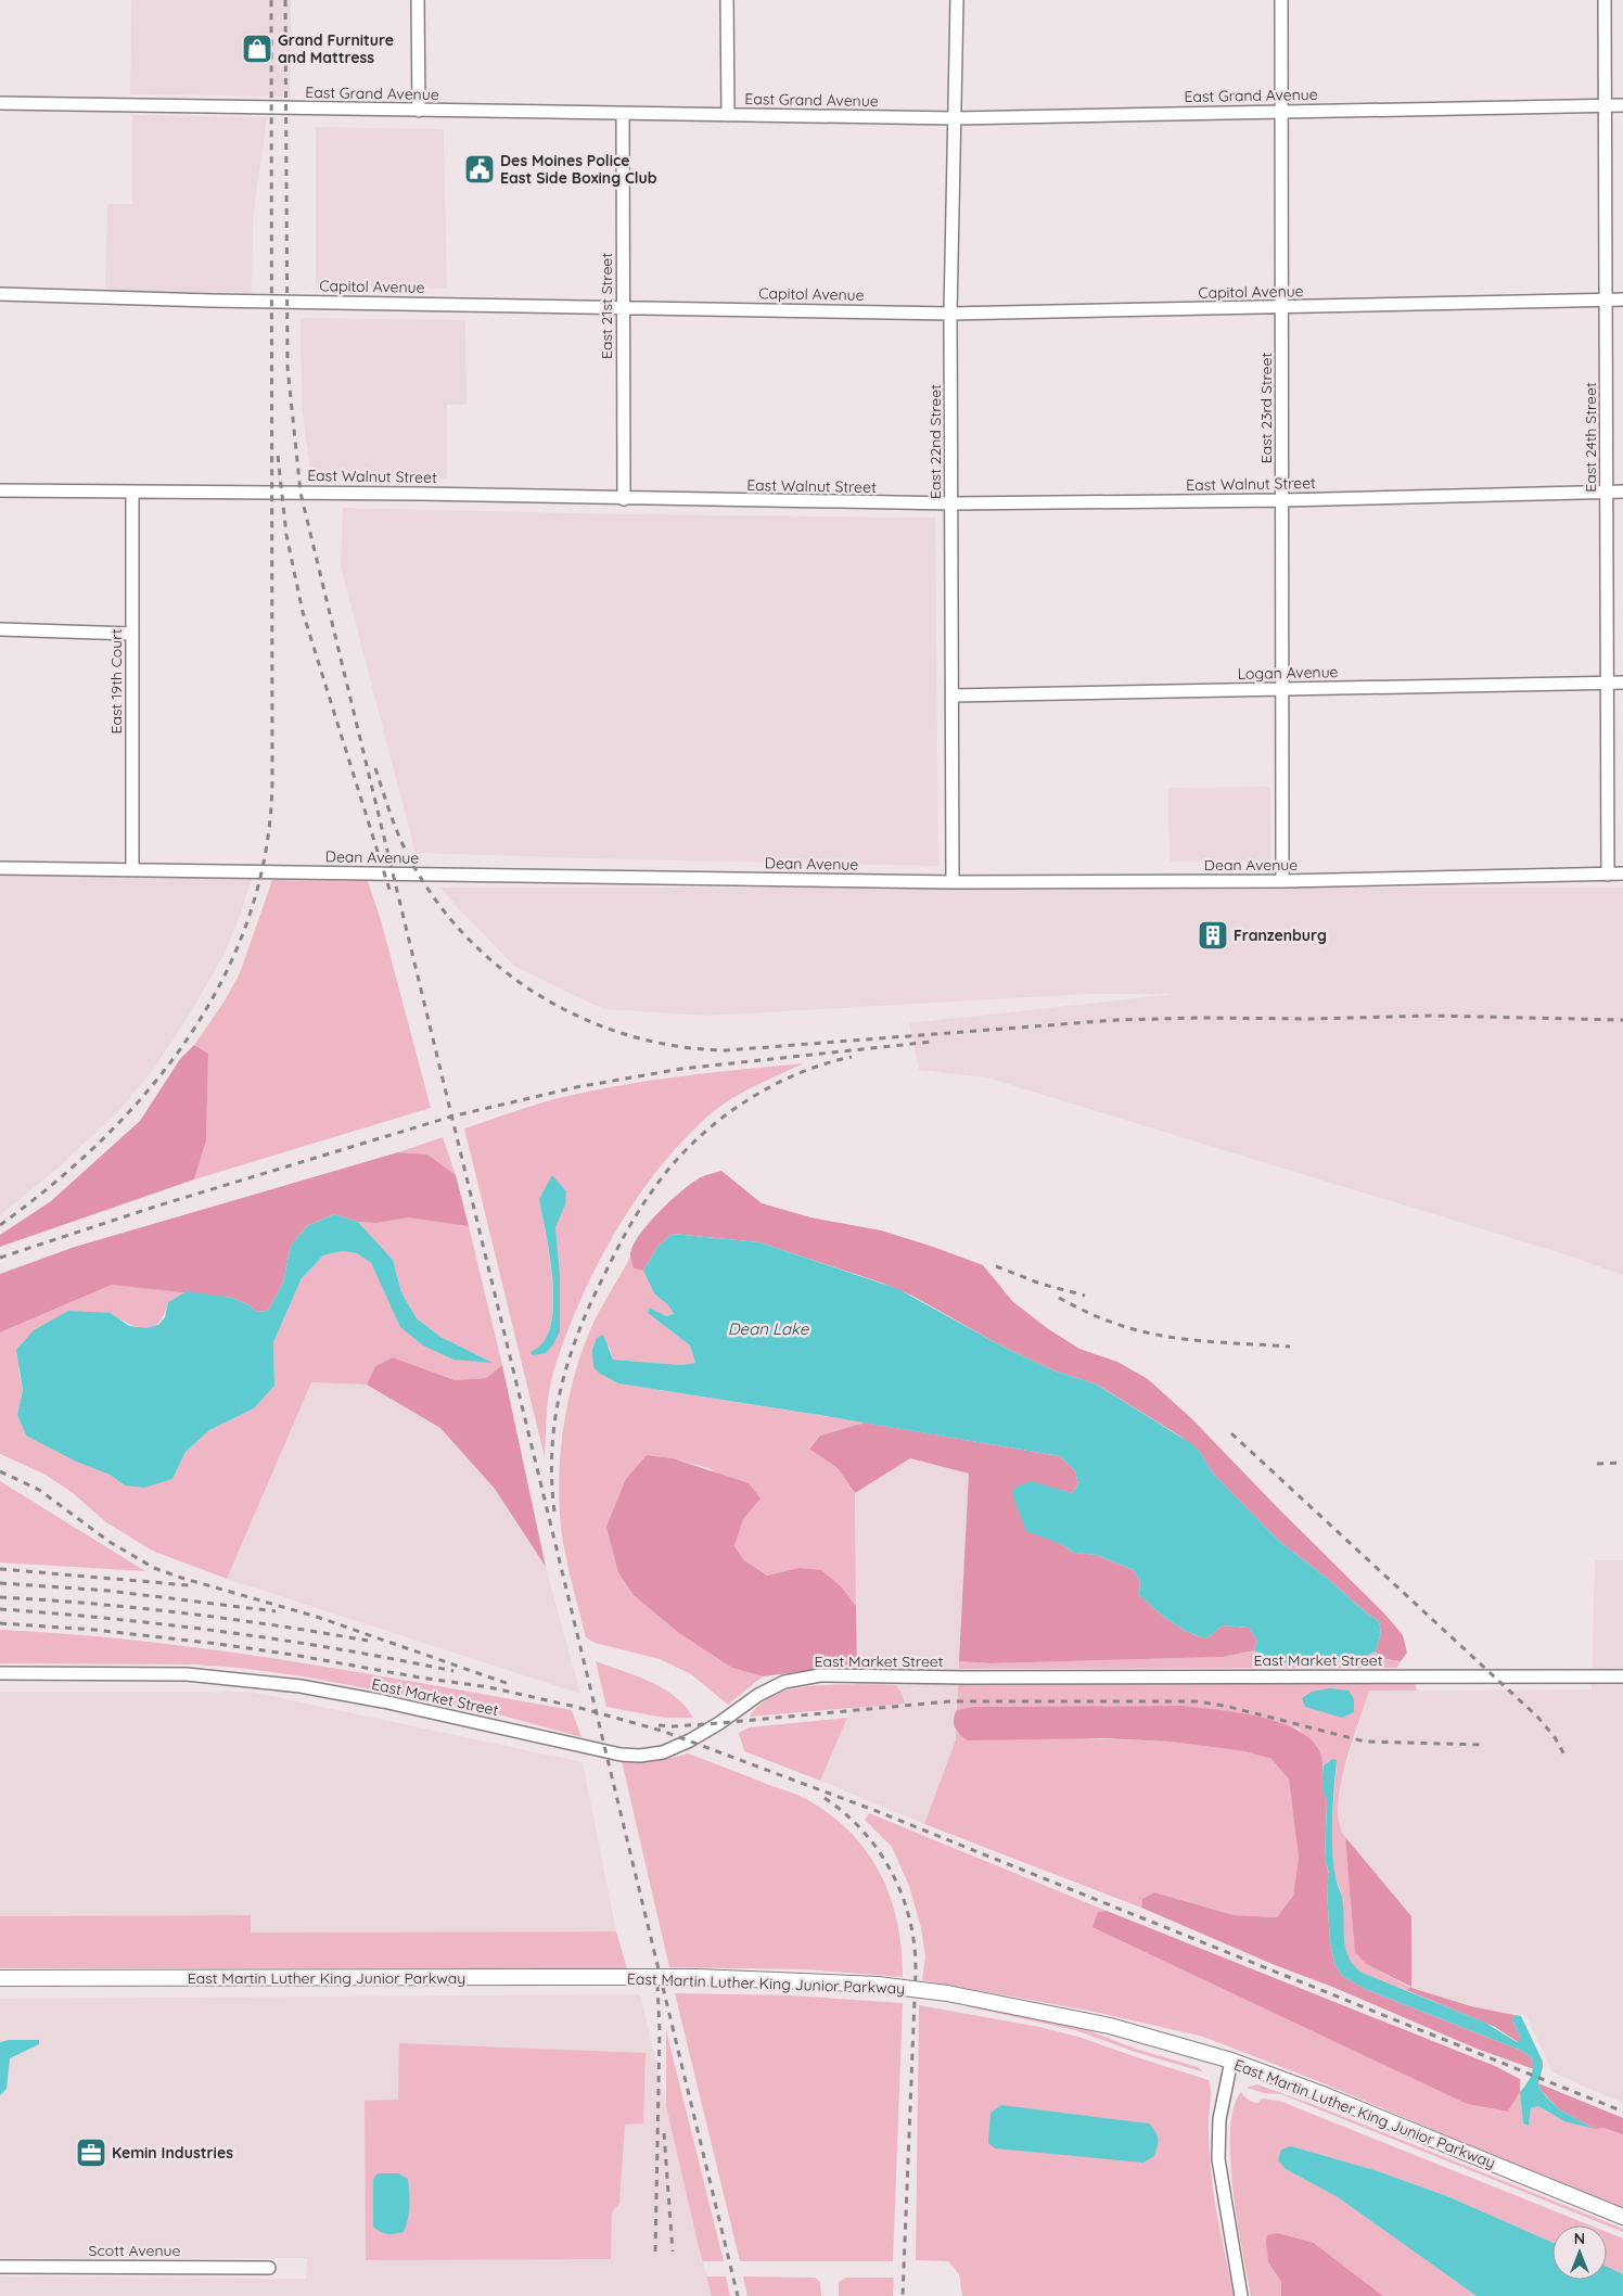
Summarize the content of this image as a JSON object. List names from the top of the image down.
{
  "streets": {
    "main road": ["East Martin Luther King Junior Parkway"],
    "street": [
      "East Grand Avenue",
      "Capitol Avenue",
      "East 21st Street",
      "East 23rd Street",
      "East 24th Street",
      "East 22nd Street",
      "East Walnut Street",
      "Logan Avenue",
      "East 19th Court",
      "Dean Avenue",
      "East Market Street",
      "Scott Avenue"
    ]
  },
  "crossings": [
    ["East Grand Avenue", "East 21st Street"],
    ["East Grand Avenue", "East 23rd Street"],
    ["East Grand Avenue", "East 24th Street"],
    ["East Grand Avenue", "East 22nd Street"],
    ["Capitol Avenue", "East 21st Street"],
    ["Capitol Avenue", "East 23rd Street"],
    ["Capitol Avenue", "East 24th Street"],
    ["Capitol Avenue", "East 22nd Street"],
    ["East 21st Street", "East Walnut Street"],
    ["East 23rd Street", "East Walnut Street"],
    ["East 23rd Street", "Logan Avenue"],
    ["East 23rd Street", "Dean Avenue"],
    ["East 24th Street", "East Walnut Street"],
    ["East 24th Street", "Logan Avenue"],
    ["East 24th Street", "Dean Avenue"],
    ["East 22nd Street", "East Walnut Street"],
    ["East 22nd Street", "Logan Avenue"],
    ["East 22nd Street", "Dean Avenue"],
    ["East Walnut Street", "East 19th Court"],
    ["East 19th Court", "Dean Avenue"]
  ],
  "water": ["Dean Lake"],
  "places": {
    "shop": ["Grand Furniture and Mattress"],
    "public building": ["Des Moines Police East Side Boxing Club"],
    "building": ["Franzenburg"],
    "office": ["Kemin Industries"]
  },
  "north": "top"
}
